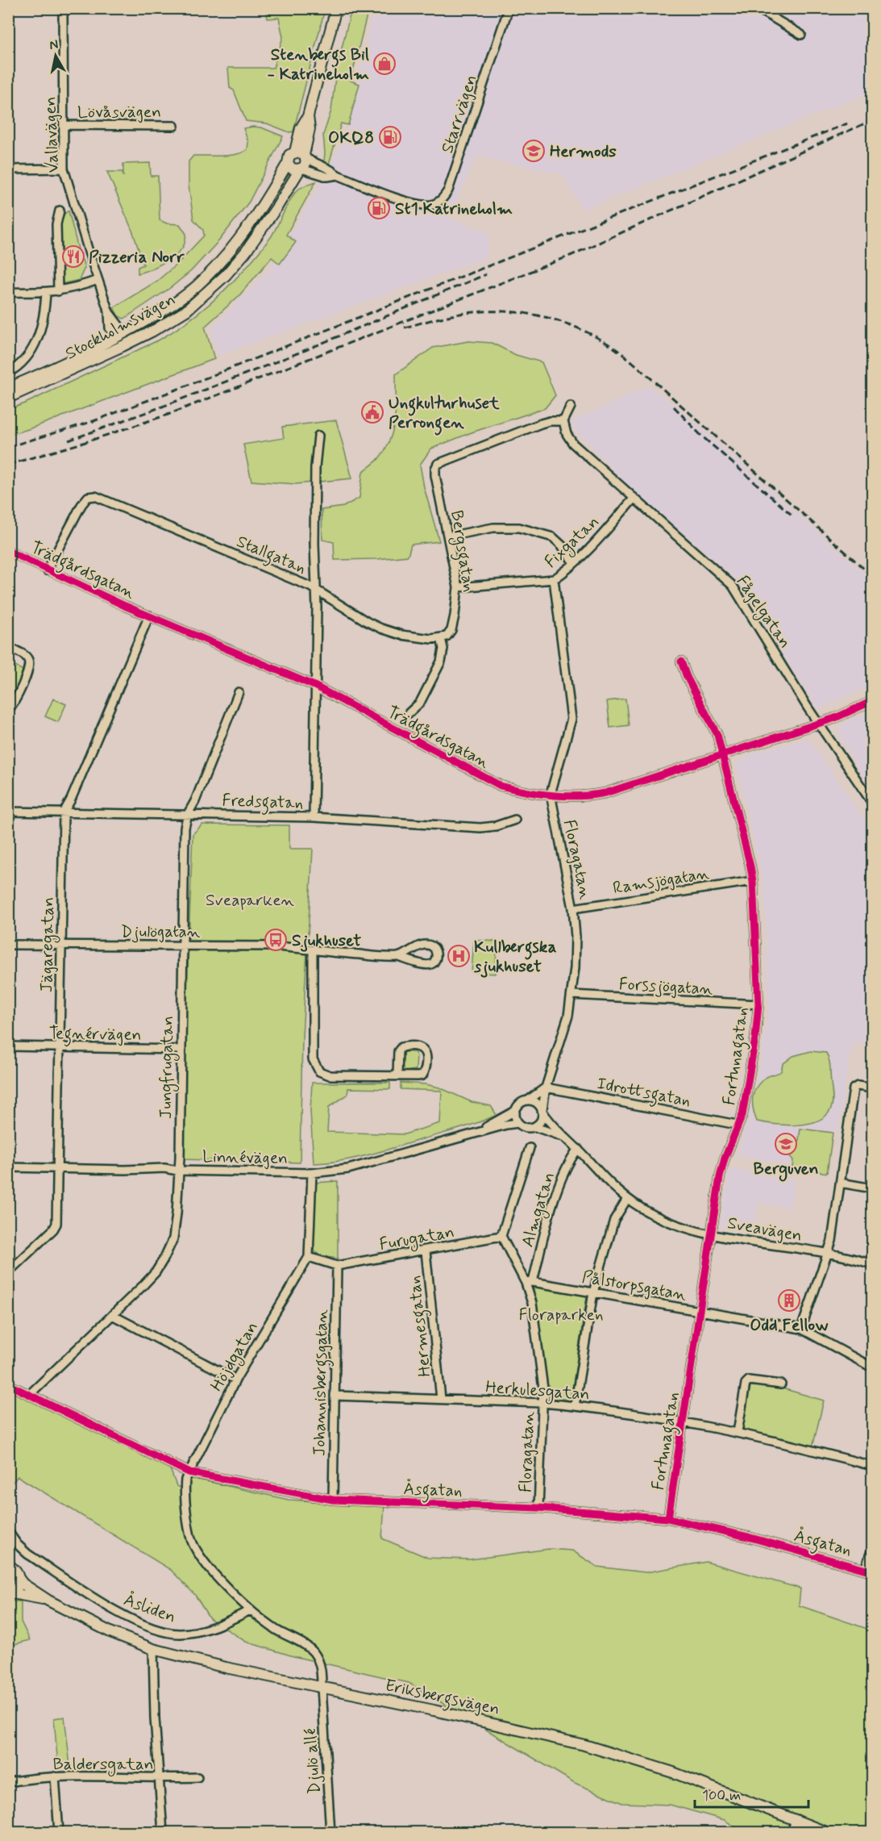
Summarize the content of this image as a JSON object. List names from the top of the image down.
{
  "streets": {
    "main road": ["Stockholmsvägen", "Eriksbergsvägen"],
    "street": [
      "Lövåsvägen",
      "Starrvägen",
      "Vallavägen",
      "Fixgatan",
      "Bergsgatan",
      "Stallgatan",
      "Trädgårdsgatan",
      "Fågelgatan",
      "Fredsgatan",
      "Floragatan",
      "Ramsjögatan",
      "Djulögatan",
      "Jägaregatan",
      "Forssjögatan",
      "Tegnérvägen",
      "Fortunagatan",
      "Jungfrugatan",
      "Idrottsgatan",
      "Linnévägen",
      "Almgatan",
      "Sveavägen",
      "Furugatan",
      "Pålstorpsgatan",
      "Hermesgatan",
      "Höjdgatan",
      "Johannisbergsgatan",
      "Herkulesgatan",
      "Åsgatan",
      "Åsliden",
      "Djulö allé",
      "Baldersgatan"
    ]
  },
  "crossings": [
    ["Lövåsvägen", "Vallavägen"],
    ["Vallavägen", "Stockholmsvägen"],
    ["Fixgatan", "Bergsgatan"],
    ["Fixgatan", "Fågelgatan"],
    ["Fixgatan", "Floragatan"],
    ["Bergsgatan", "Stallgatan"],
    ["Bergsgatan", "Fågelgatan"],
    ["Stallgatan", "Trädgårdsgatan"],
    ["Trädgårdsgatan", "Fågelgatan"],
    ["Trädgårdsgatan", "Floragatan"],
    ["Trädgårdsgatan", "Jägaregatan"],
    ["Trädgårdsgatan", "Fortunagatan"],
    ["Fredsgatan", "Jägaregatan"],
    ["Fredsgatan", "Jungfrugatan"],
    ["Floragatan", "Ramsjögatan"],
    ["Floragatan", "Forssjögatan"],
    ["Floragatan", "Idrottsgatan"],
    ["Floragatan", "Linnévägen"],
    ["Floragatan", "Almgatan"],
    ["Floragatan", "Sveavägen"],
    ["Floragatan", "Furugatan"],
    ["Floragatan", "Pålstorpsgatan"],
    ["Floragatan", "Herkulesgatan"],
    ["Floragatan", "Åsgatan"],
    ["Ramsjögatan", "Fortunagatan"],
    ["Djulögatan", "Jägaregatan"],
    ["Djulögatan", "Jungfrugatan"],
    ["Jägaregatan", "Tegnérvägen"],
    ["Jägaregatan", "Linnévägen"],
    ["Forssjögatan", "Fortunagatan"],
    ["Tegnérvägen", "Jungfrugatan"],
    ["Fortunagatan", "Idrottsgatan"],
    ["Fortunagatan", "Sveavägen"],
    ["Fortunagatan", "Pålstorpsgatan"],
    ["Fortunagatan", "Herkulesgatan"],
    ["Fortunagatan", "Åsgatan"],
    ["Jungfrugatan", "Linnévägen"],
    ["Jungfrugatan", "Åsgatan"],
    ["Linnévägen", "Sveavägen"],
    ["Linnévägen", "Höjdgatan"],
    ["Almgatan", "Sveavägen"],
    ["Almgatan", "Pålstorpsgatan"],
    ["Furugatan", "Hermesgatan"],
    ["Furugatan", "Johannisbergsgatan"],
    ["Hermesgatan", "Herkulesgatan"],
    ["Höjdgatan", "Åsgatan"],
    ["Höjdgatan", "Åsliden"],
    ["Johannisbergsgatan", "Herkulesgatan"],
    ["Johannisbergsgatan", "Åsgatan"],
    ["Eriksbergsvägen", "Djulö allé"]
  ],
  "parks": ["Sveaparken", "Floraparken"],
  "places": {
    "shop": ["Stenbergs Bil - Katrineholm"],
    "fuel station": ["OKQ8", "St1 Katrineholm"],
    "school or university": ["Hermods", "Berguven"],
    "restaurant": ["Pizzeria Norr"],
    "public building": ["Ungkulturhuset Perrongen"],
    "bus stop": ["Sjukhuset"],
    "hospital": ["Kullbergska sjukhuset"],
    "building": ["Odd Fellow"]
  },
  "scale_bar": "100 m",
  "north": "top"
}
